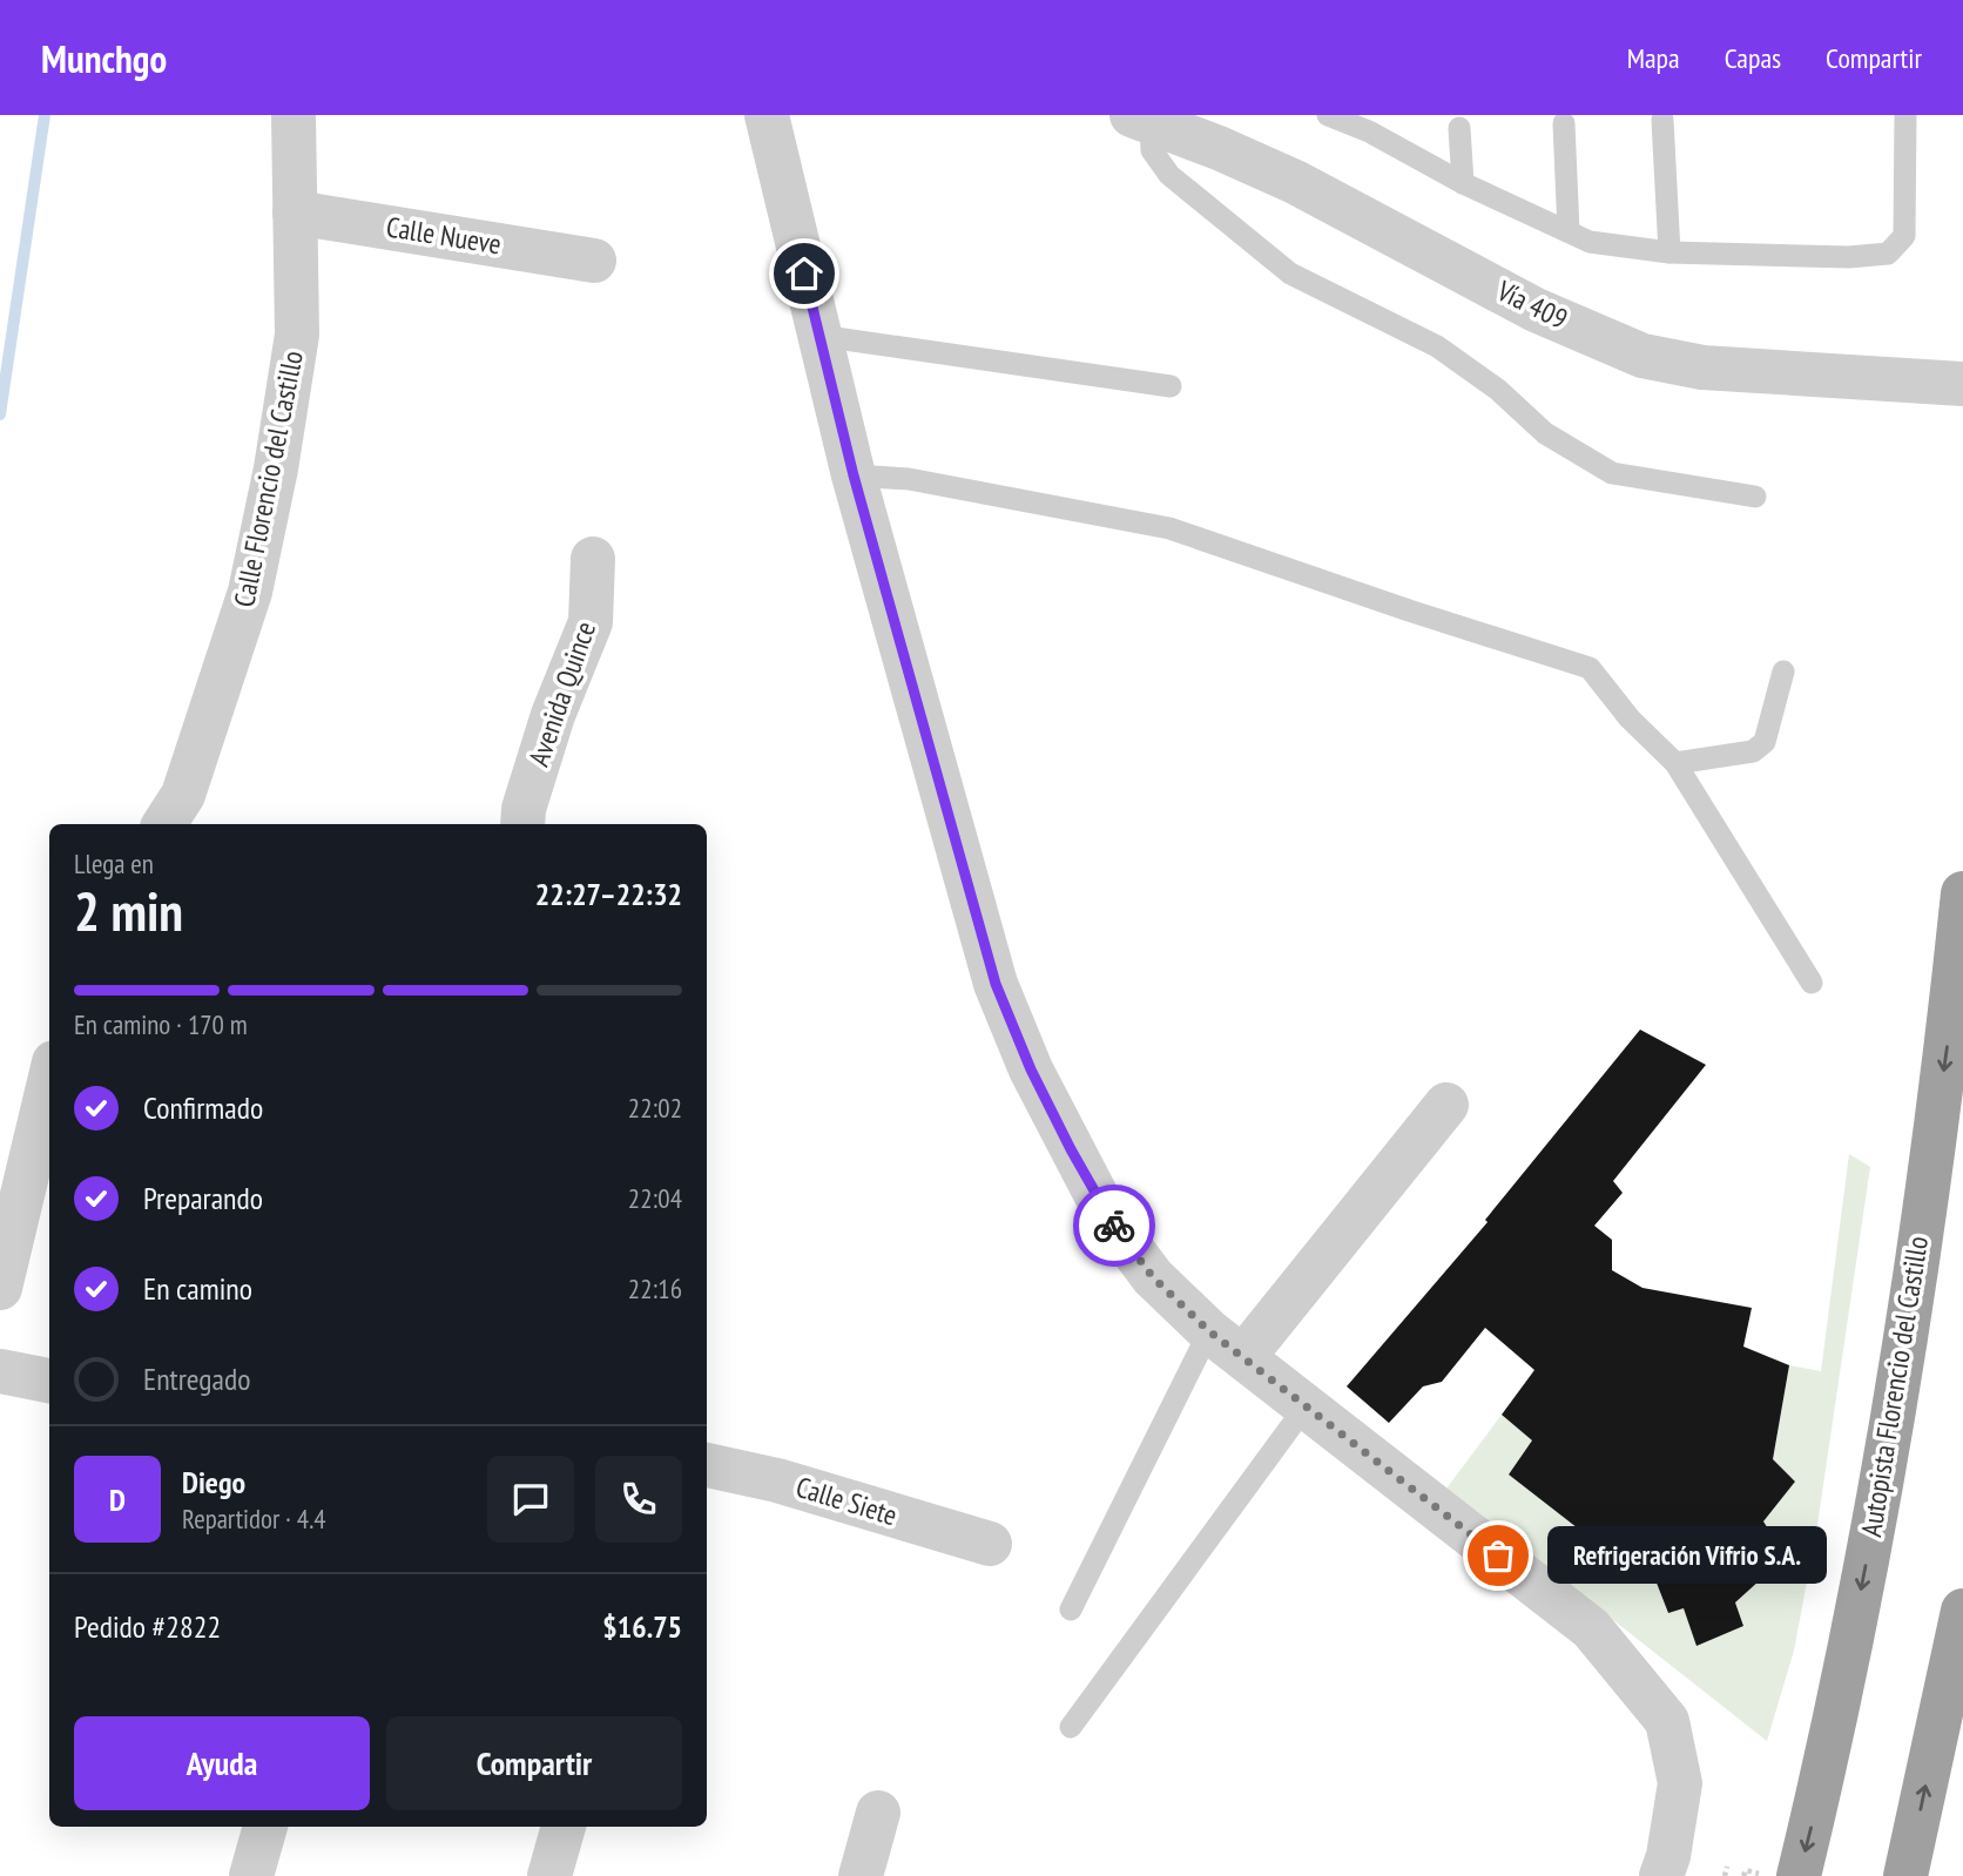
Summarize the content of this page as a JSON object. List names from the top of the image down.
{
  "streets": {
    "highway": ["Autopista Florencio del Castillo"],
    "street": [
      "Calle Nueve",
      "Vía 409",
      "Calle Florencio del Castillo",
      "Avenida Quince",
      "Calle Siete"
    ]
  },
  "crossings": [
    ["Calle Nueve", "Calle Florencio del Castillo"]
  ],
  "one_way": ["Autopista Florencio del Castillo"],
  "places": ["Refrigeración Vifrio S.A."],
  "page": {
    "header": "Munchgo",
    "nav": ["Mapa", "Capas", "Compartir"],
    "heading": ["2 min", "Llega en", "22:27–22:32"],
    "panel": [
      "Diego",
      "Repartidor · 4.4",
      "Pedido #2822",
      "$16.75"
    ],
    "bar": "En camino · 170 m",
    "list": [
      ["Confirmado", "22:02"],
      ["Preparando", "22:04"],
      ["En camino", "22:16"],
      "Entregado"
    ],
    "round": "D",
    "bubble": "Refrigeración Vifrio S.A.",
    "buttons": ["Ayuda", "Compartir"]
  }
}
